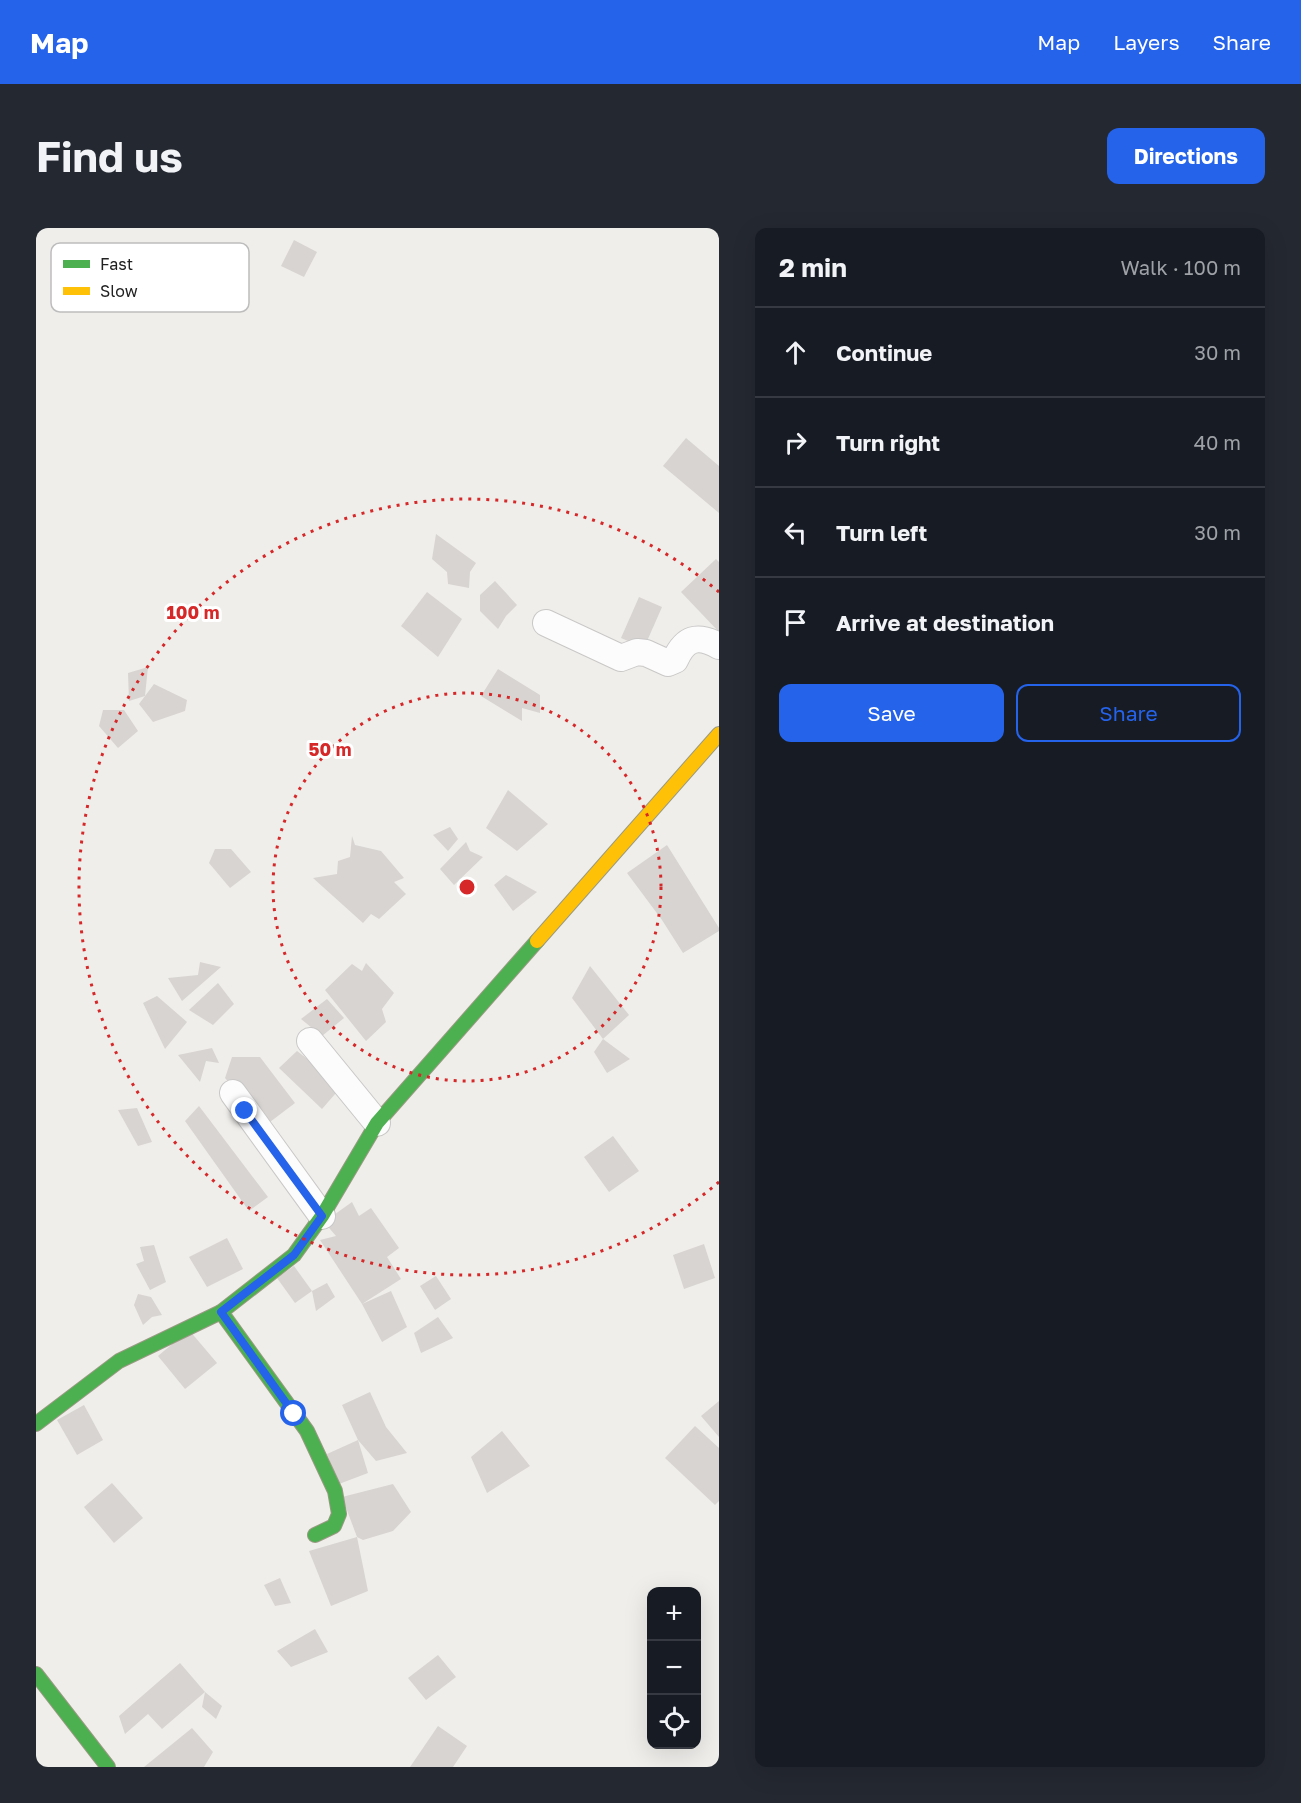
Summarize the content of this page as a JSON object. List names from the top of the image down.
{
  "legend": ["Fast", "Slow"],
  "page": {
    "header": "Map",
    "nav": ["Map", "Layers", "Share"],
    "buttons": [
      "Directions",
      ["Save", "Share"]
    ],
    "title": "Find us",
    "heading": ["2 min", "Walk · 100 m"],
    "list": [
      ["Continue", "30 m"],
      ["Turn right", "40 m"],
      ["Turn left", "30 m"],
      "Arrive at destination"
    ],
    "map_buttons": ["+", "−"]
  },
  "rings": ["100 m", "50 m"]
}
